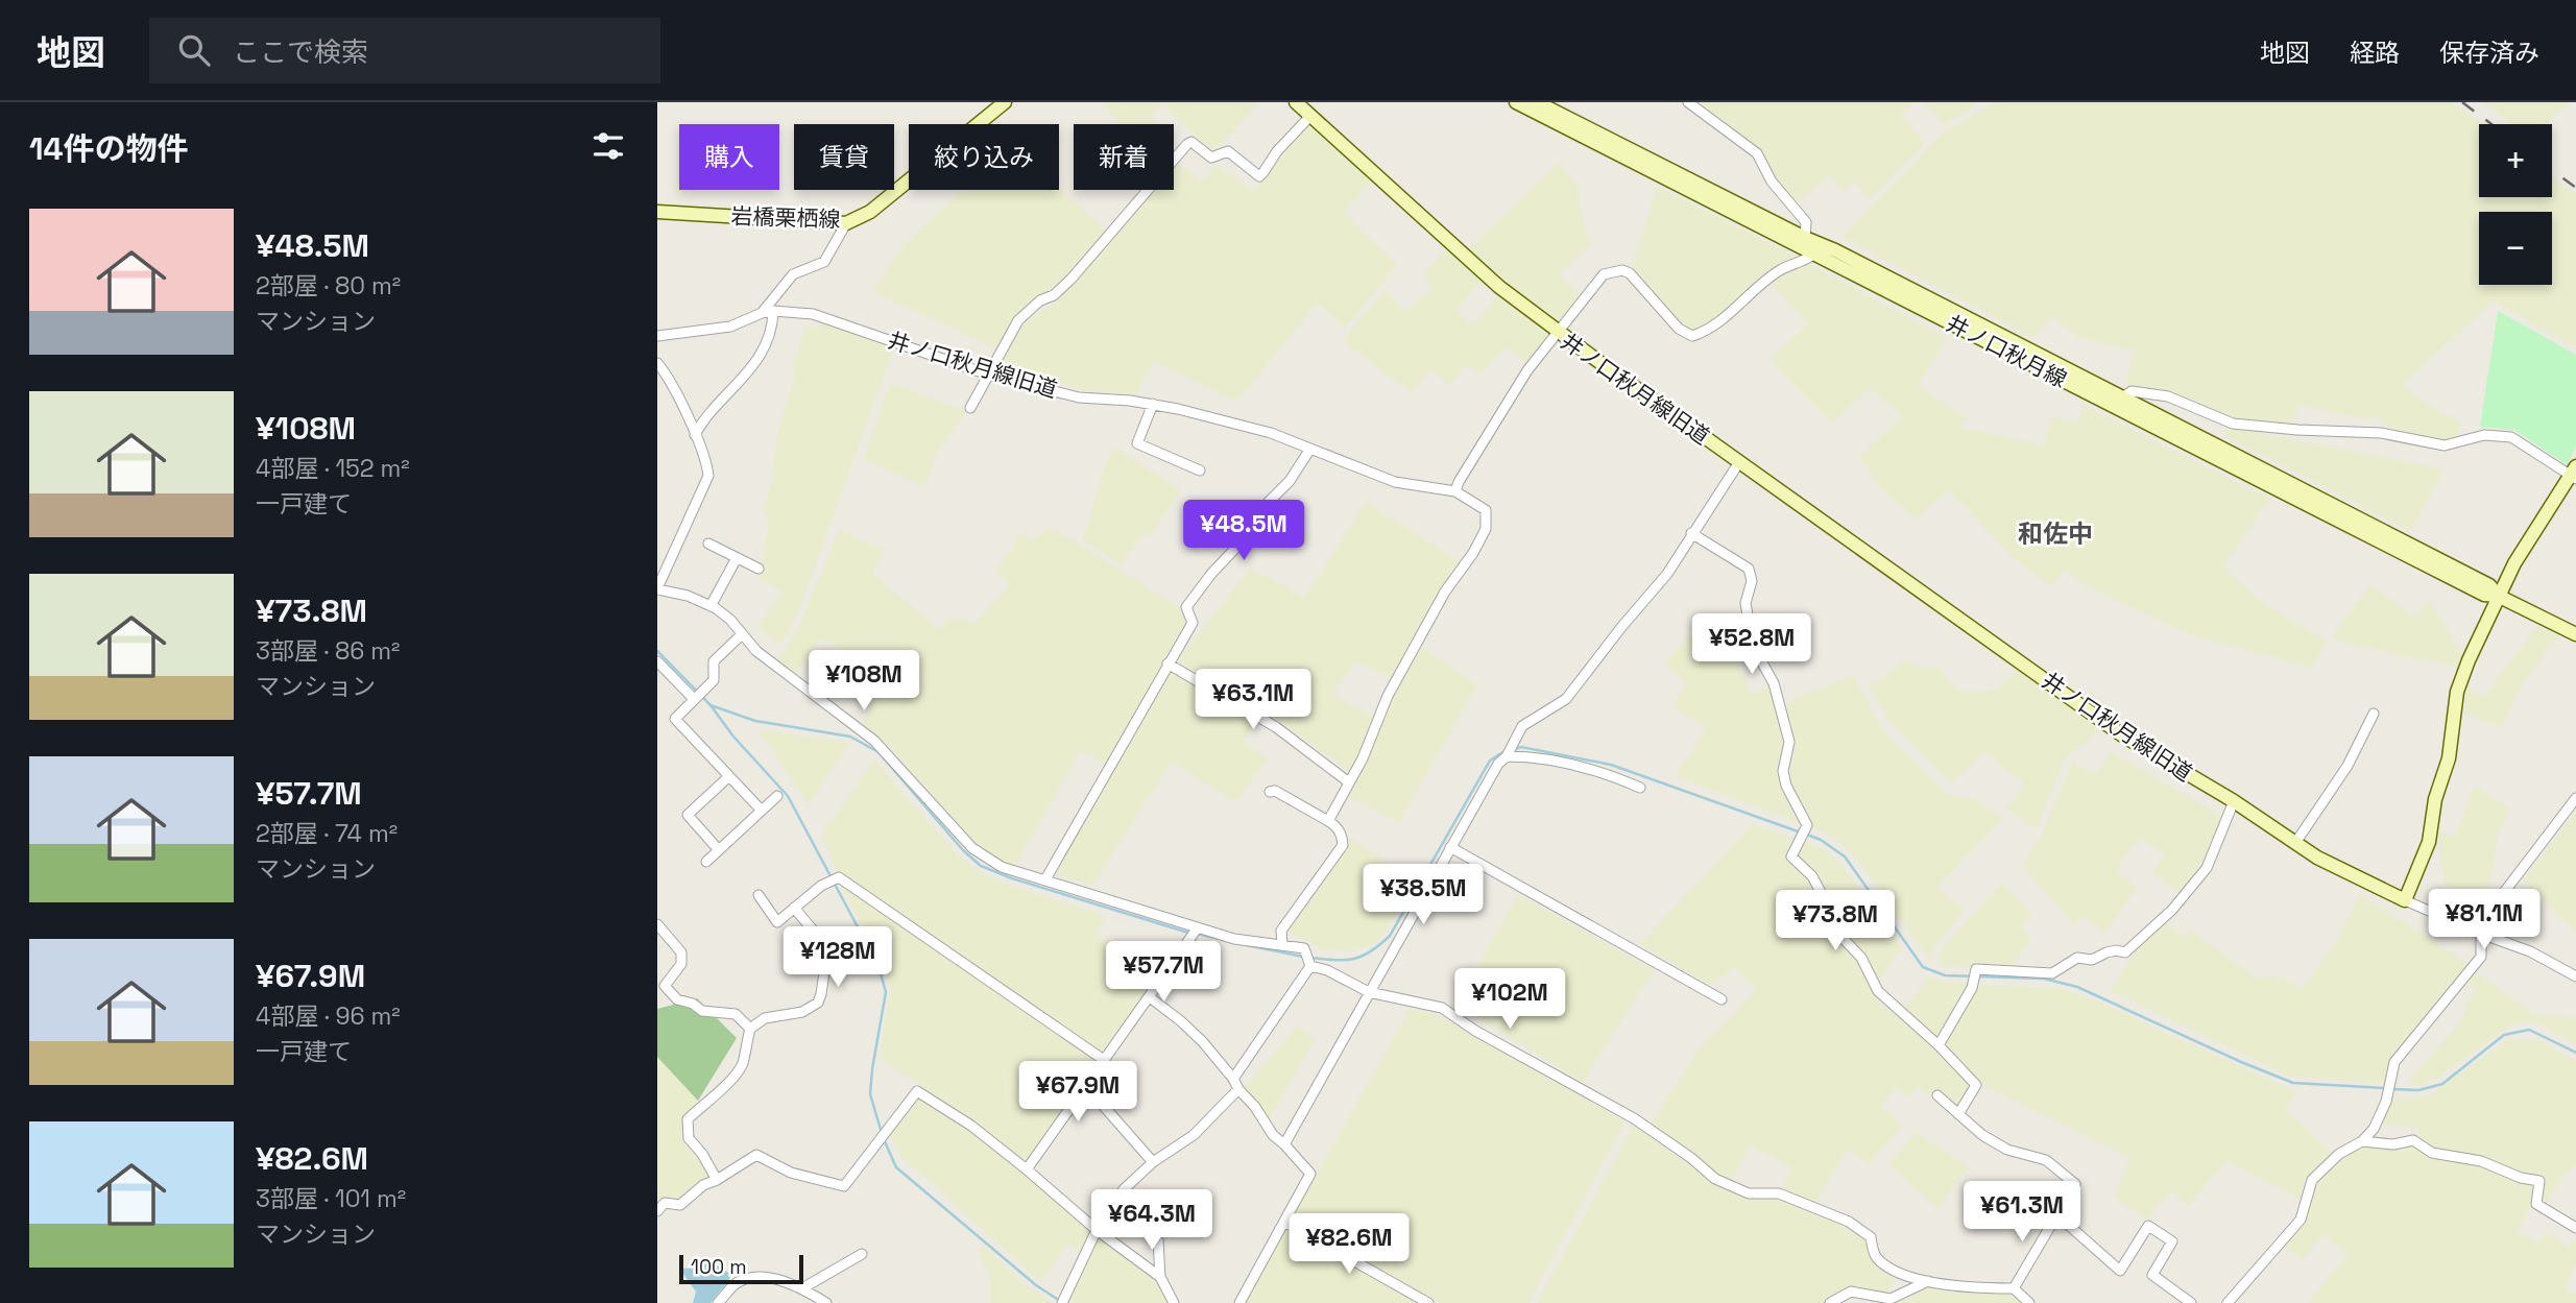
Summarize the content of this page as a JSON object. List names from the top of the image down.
{
  "streets": {
    "main road": ["岩橋栗栖線", "井ノ口秋月線", "井ノ口秋月線旧道"]
  },
  "districts": ["和佐中"],
  "scale_bar": "100 m",
  "page": {
    "header": "地図",
    "search": "ここで検索",
    "nav": ["地図", "経路", "保存済み"],
    "heading": "14件の物件",
    "map_buttons": ["+", "−"],
    "chip": [
      "購入",
      "賃貸",
      "絞り込み",
      "新着"
    ],
    "list": [
      {
        "name": "¥48.5M",
        "note": "2部屋 · 80 m² · マンション"
      },
      {
        "name": "¥108M",
        "note": "4部屋 · 152 m² · 一戸建て"
      },
      {
        "name": "¥73.8M",
        "note": "3部屋 · 86 m² · マンション"
      },
      {
        "name": "¥57.7M",
        "note": "2部屋 · 74 m² · マンション"
      },
      {
        "name": "¥67.9M",
        "note": "4部屋 · 96 m² · 一戸建て"
      },
      {
        "name": "¥82.6M",
        "note": "3部屋 · 101 m² · マンション"
      }
    ],
    "price": [
      "¥48.5M",
      "¥52.8M",
      "¥108M",
      "¥63.1M",
      "¥38.5M",
      "¥81.1M",
      "¥73.8M",
      "¥128M",
      "¥57.7M",
      "¥102M",
      "¥67.9M",
      "¥61.3M",
      "¥64.3M",
      "¥82.6M"
    ],
    "scale": "100 m"
  }
}
